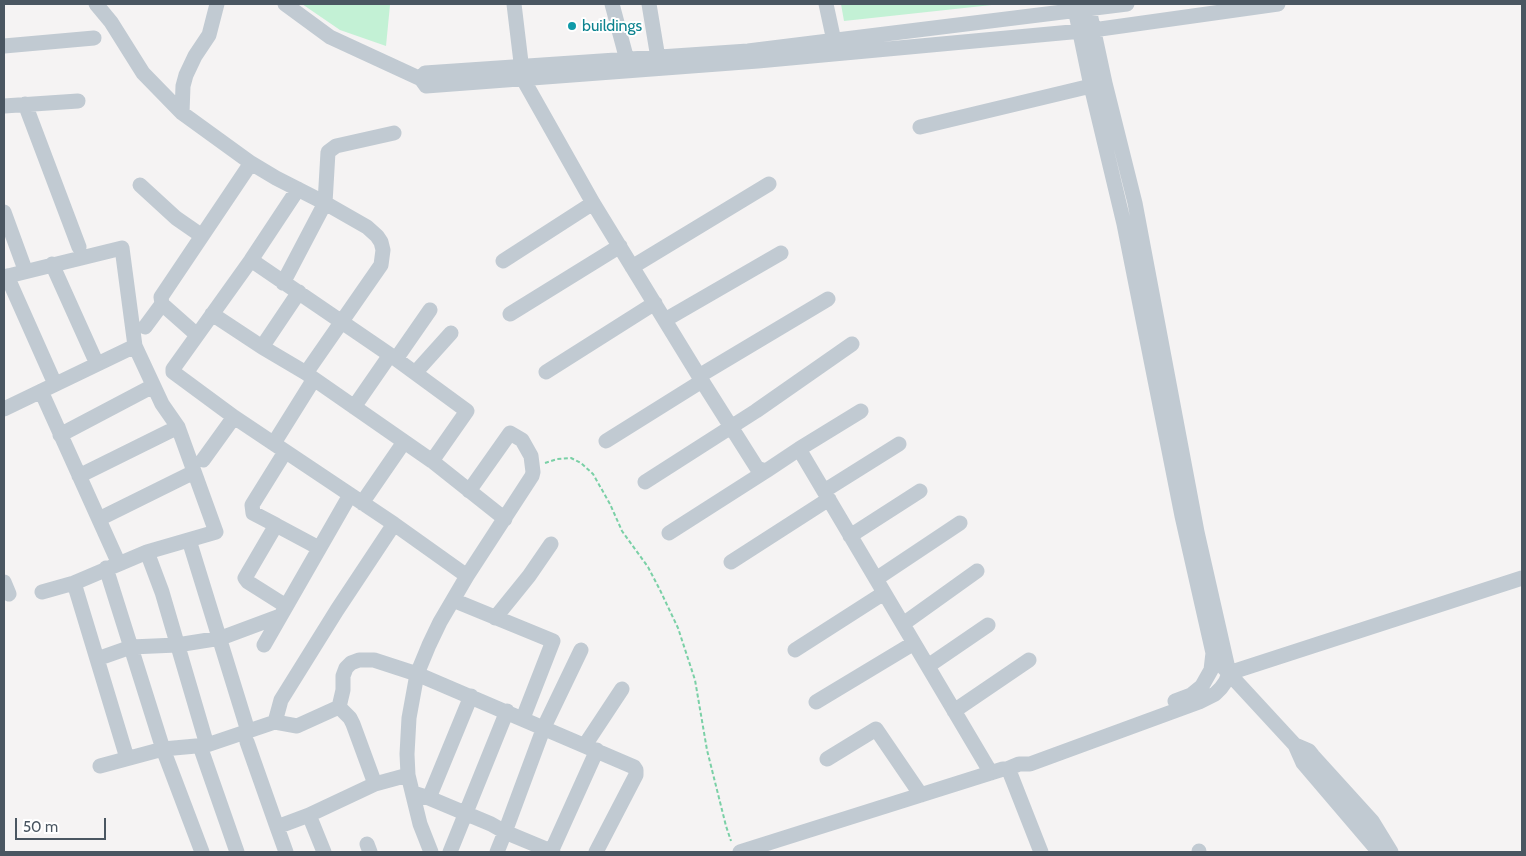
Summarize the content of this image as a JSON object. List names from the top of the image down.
{
  "places": ["buildings"],
  "scale_bar": "50 m"
}
